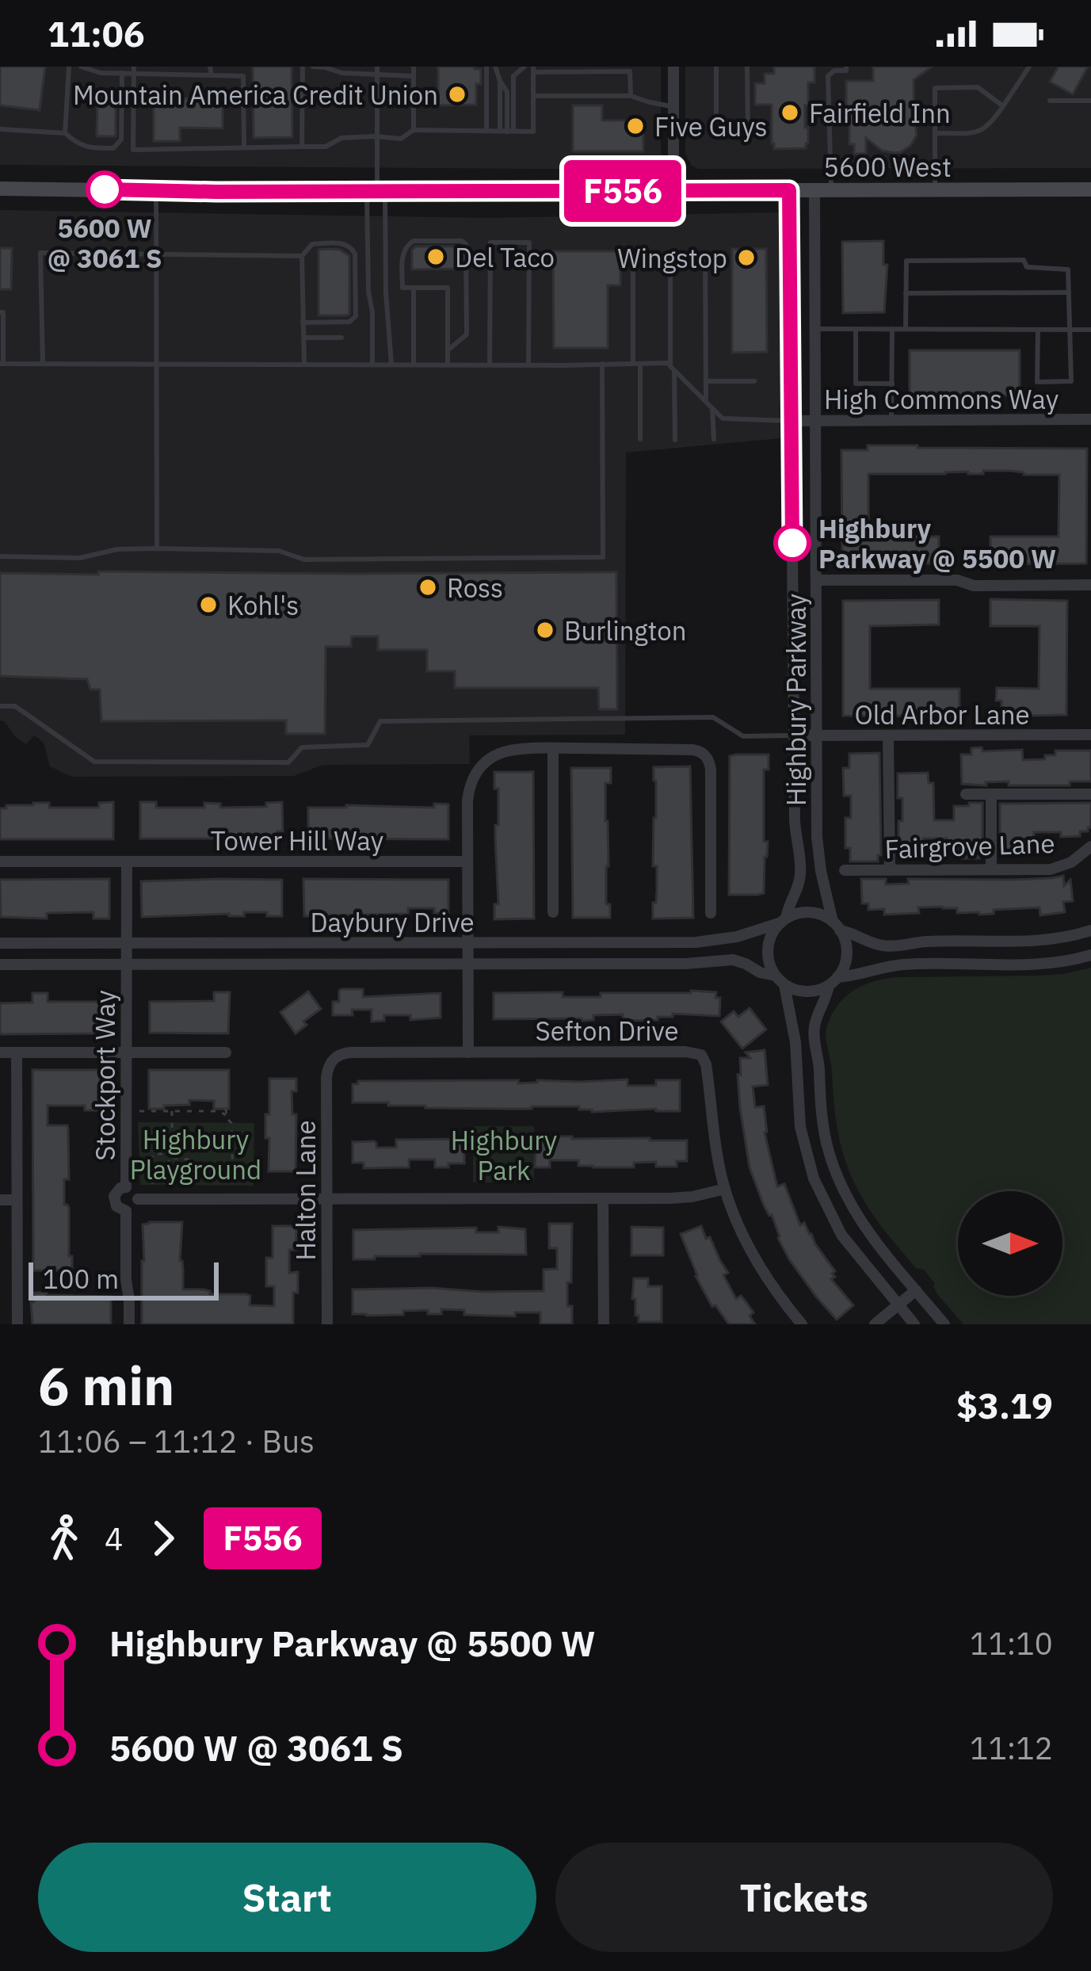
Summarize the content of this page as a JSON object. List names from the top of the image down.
{
  "streets": {
    "main road": ["5600 West"],
    "street": [
      "High Commons Way",
      "Highbury Parkway",
      "Old Arbor Lane",
      "Tower Hill Way",
      "Fairgrove Lane",
      "Daybury Drive",
      "Sefton Drive",
      "Stockport Way",
      "Halton Lane"
    ]
  },
  "crossings": [
    ["5600 West", "Highbury Parkway"],
    ["High Commons Way", "Highbury Parkway"],
    ["Highbury Parkway", "Old Arbor Lane"],
    ["Highbury Parkway", "Daybury Drive"],
    ["Tower Hill Way", "Stockport Way"],
    ["Daybury Drive", "Stockport Way"],
    ["Sefton Drive", "Halton Lane"]
  ],
  "parks": ["Highbury Playground", "Highbury Park"],
  "places": [
    "Mountain America Credit Union",
    "Fairfield Inn",
    "Five Guys",
    "5600 W @ 3061 S",
    "Del Taco",
    "Wingstop",
    "Highbury Parkway @ 5500 W",
    "Ross",
    "Kohl's",
    "Burlington"
  ],
  "lines": ["bus line F556"],
  "scale_bar": "100 m",
  "north": "right",
  "page": {
    "status": "11:06",
    "on_map": "F556",
    "scale": "100 m",
    "heading": ["6 min", "11:06 – 11:12 · Bus", "$3.19"],
    "legs": ["4", "F556"],
    "list": [
      {
        "name": "Highbury Parkway @ 5500 W",
        "value": "11:10"
      },
      {
        "name": "5600 W @ 3061 S",
        "value": "11:12"
      }
    ],
    "buttons": ["Start", "Tickets"]
  }
}
